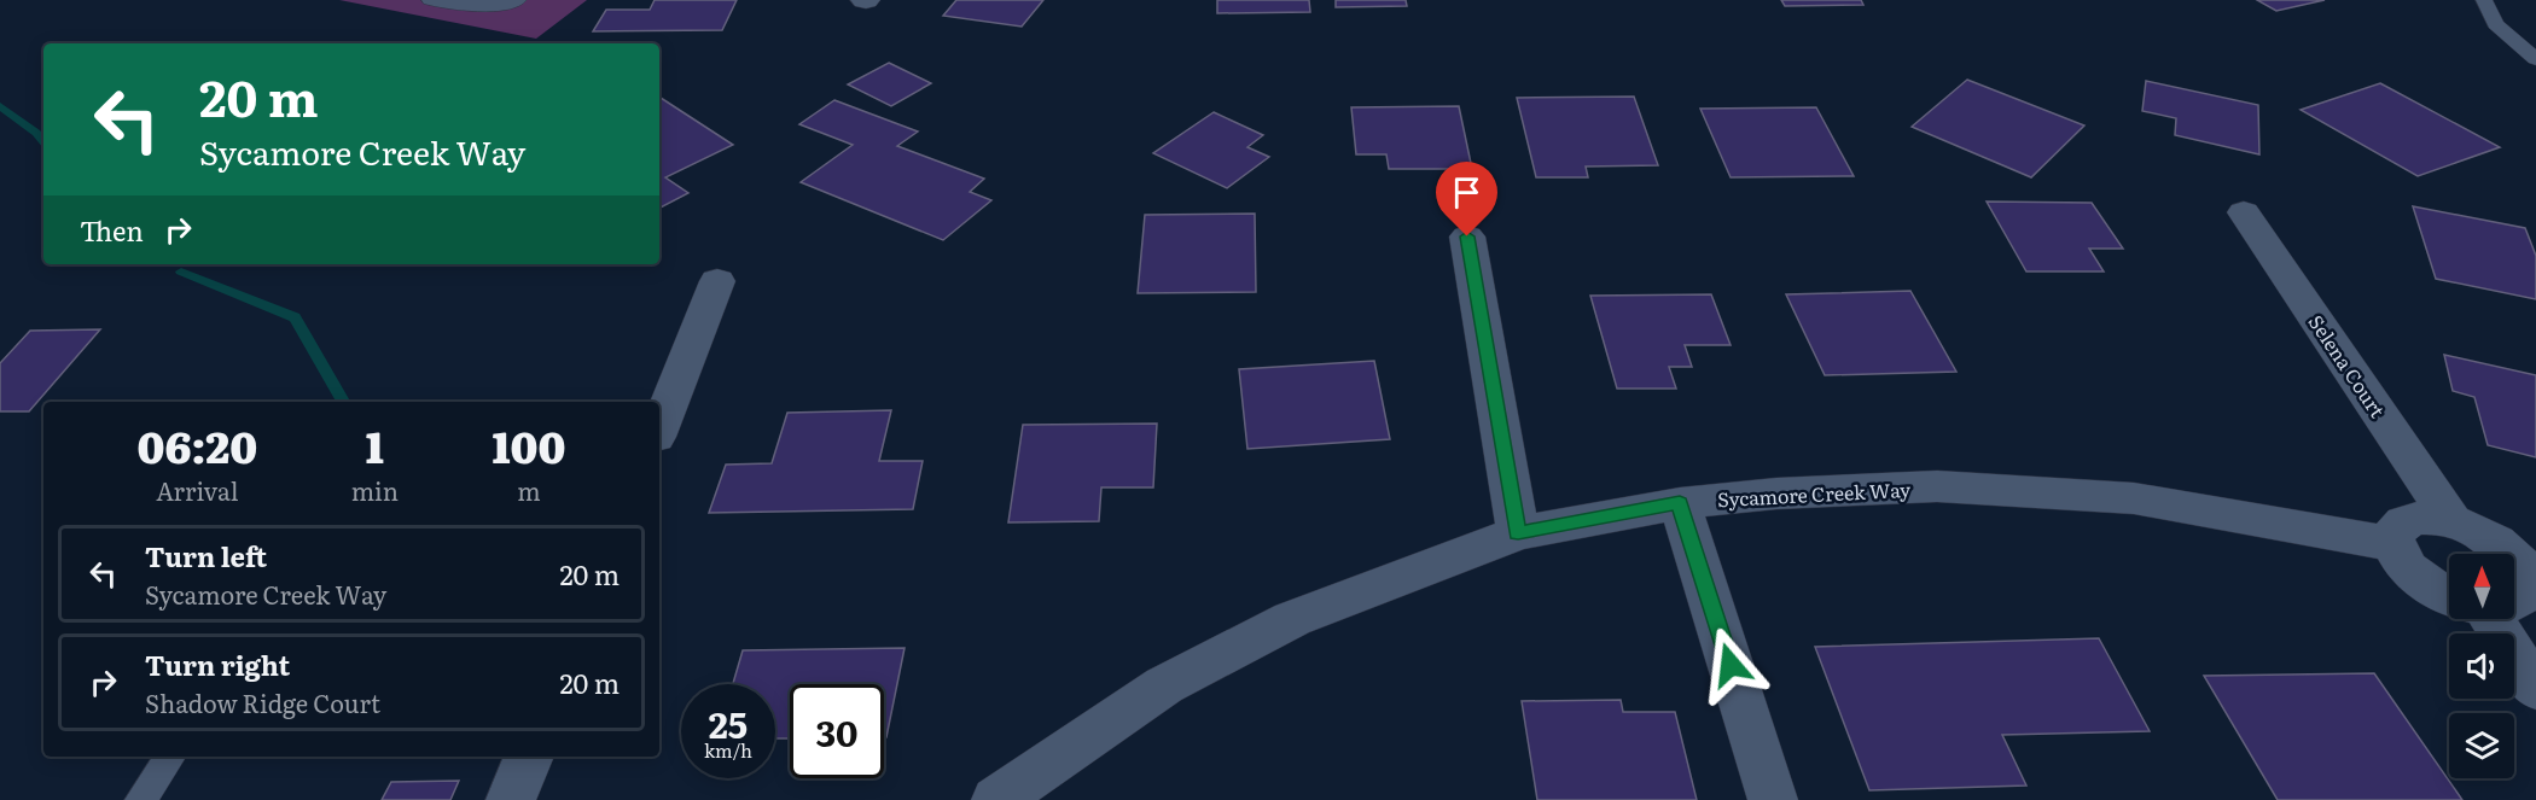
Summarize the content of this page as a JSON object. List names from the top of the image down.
{
  "streets": {
    "street": ["Selena Court", "Sycamore Creek Way"]
  },
  "north": "top",
  "page": {
    "turn": ["20 m", "Sycamore Creek Way"],
    "then": "Then",
    "eta": [
      "06:20",
      "Arrival",
      "1",
      "min",
      "100",
      "m"
    ],
    "list": [
      {
        "name": "Turn left",
        "note": "Sycamore Creek Way",
        "value": "20 m"
      },
      {
        "name": "Turn right",
        "note": "Shadow Ridge Court",
        "value": "20 m"
      }
    ],
    "speed": "25 km/h",
    "limit": "30"
  }
}
